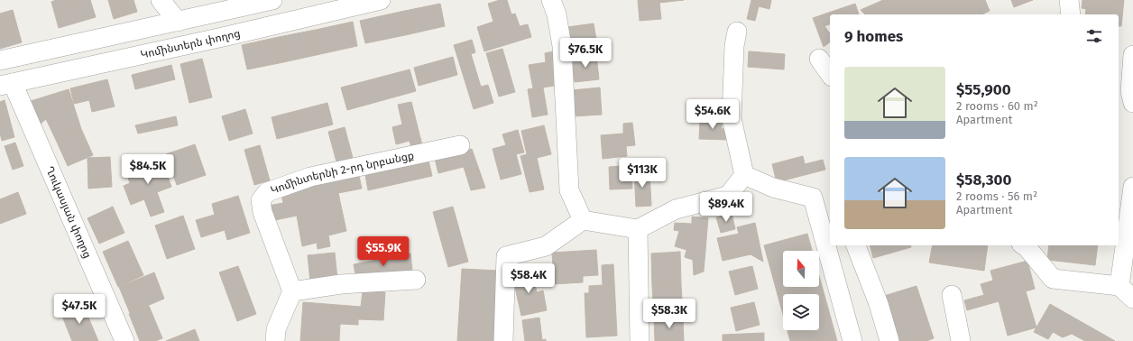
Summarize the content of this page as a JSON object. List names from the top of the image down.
{
  "streets": {
    "street": ["Կոմինտերն փողոց", "Կոմինտերնի 2-րդ նրբանցք", "Ղուկասյան փողոց"]
  },
  "crossings": [
    ["Կոմինտերն փողոց", "Ղուկասյան փողոց"]
  ],
  "north": "top",
  "page": {
    "heading": "9 homes",
    "price": [
      "$76.5K",
      "$54.6K",
      "$84.5K",
      "$113K",
      "$89.4K",
      "$55.9K",
      "$58.4K",
      "$47.5K",
      "$58.3K"
    ],
    "list": [
      {
        "name": "$55,900",
        "note": "2 rooms · 60 m² · Apartment"
      },
      {
        "name": "$58,300",
        "note": "2 rooms · 56 m² · Apartment"
      }
    ]
  }
}
